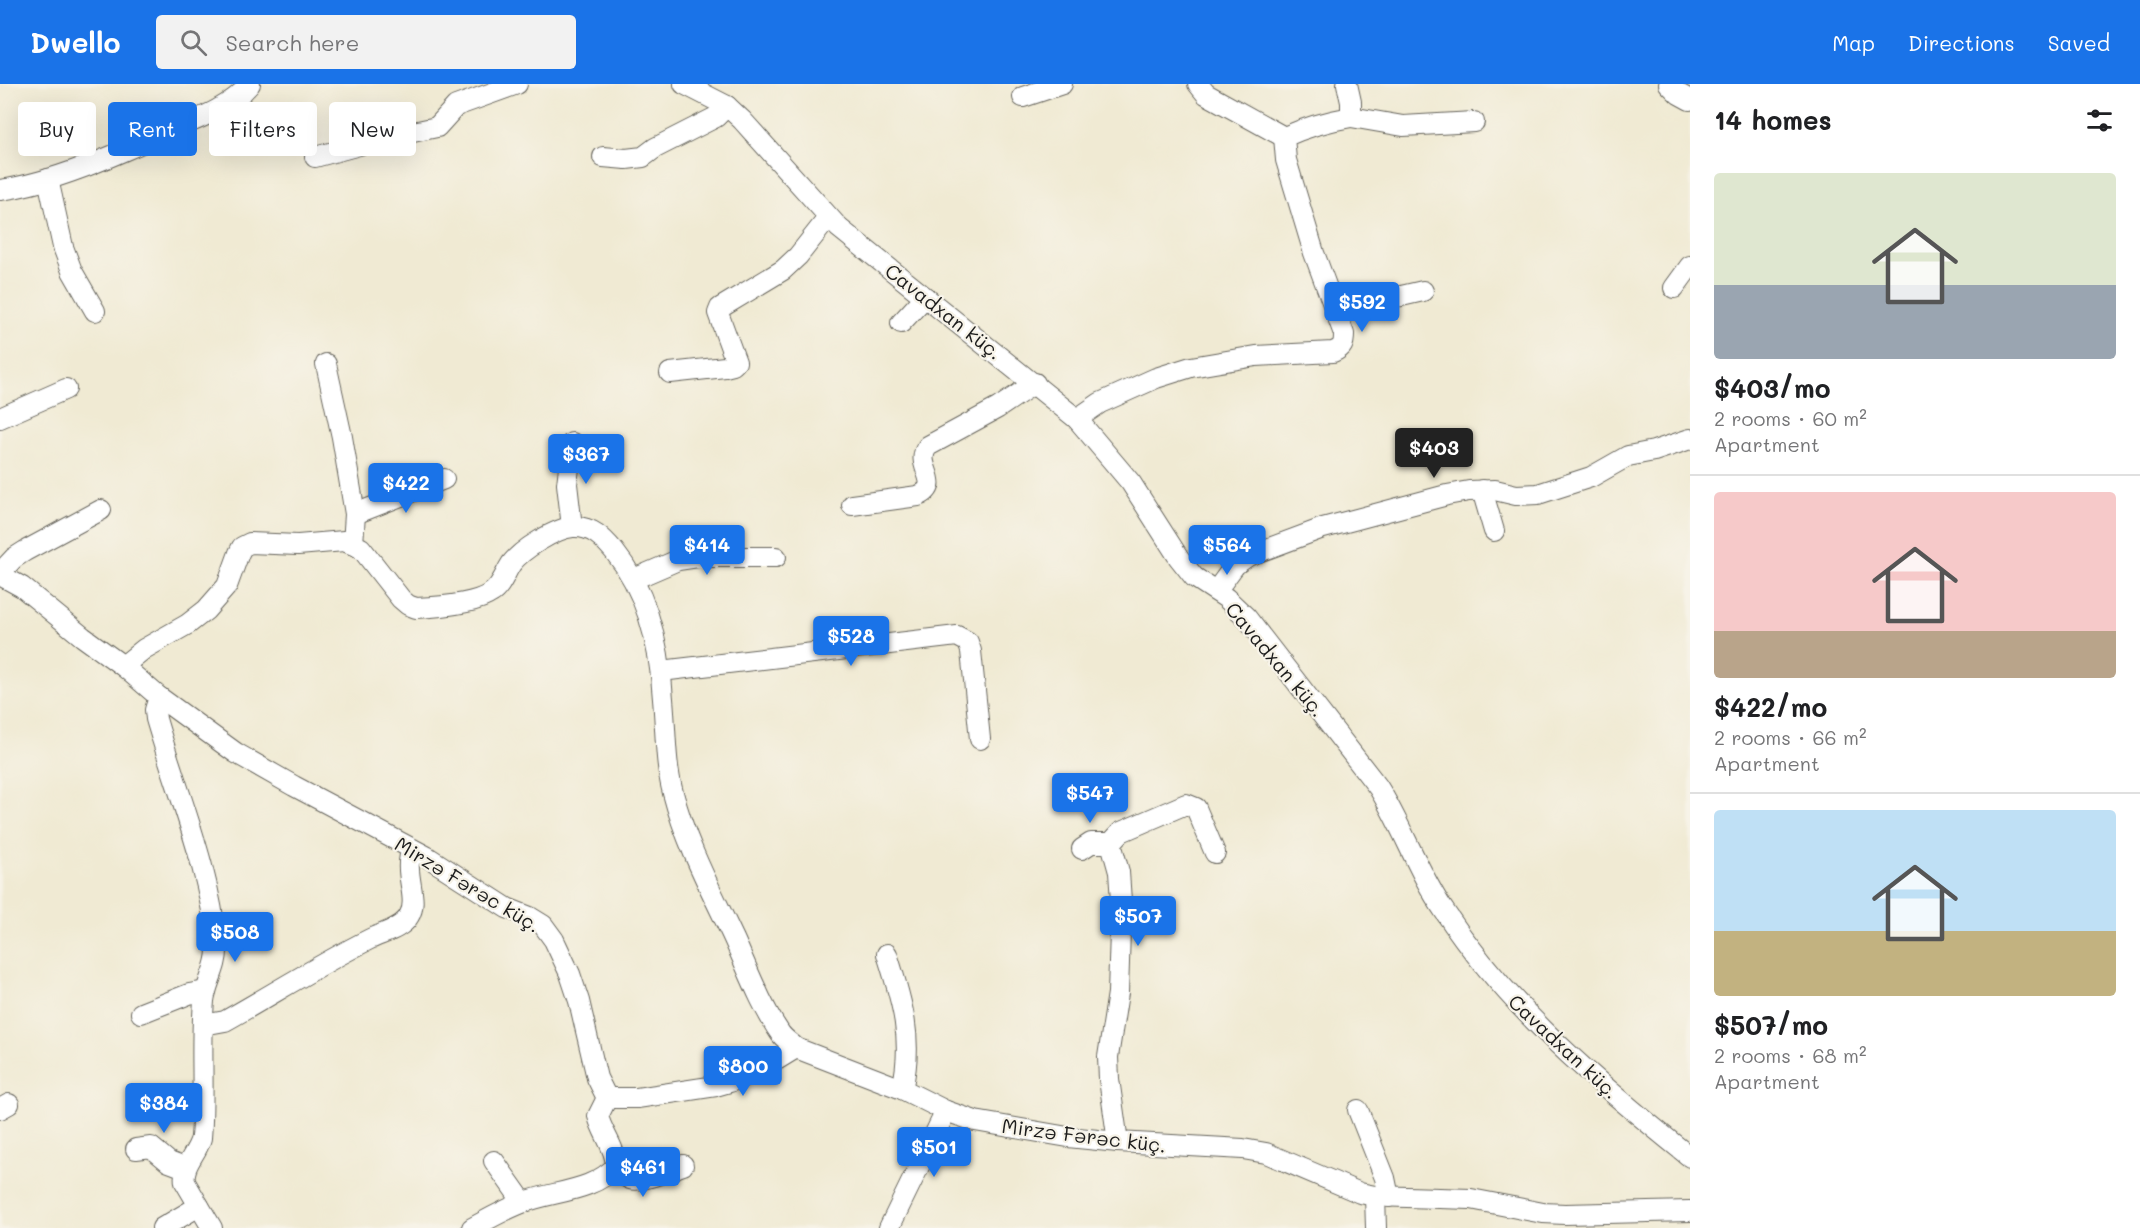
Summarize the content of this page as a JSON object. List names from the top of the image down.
{
  "streets": {
    "street": ["Cavadxan küç.", "Mirzə Fərəc küç."]
  },
  "page": {
    "header": "Dwello",
    "search": "Search here",
    "nav": ["Map", "Directions", "Saved"],
    "heading": "14 homes",
    "chip": [
      "Buy",
      "Rent",
      "Filters",
      "New"
    ],
    "list": [
      {
        "name": "$403/mo",
        "note": "2 rooms · 60 m² · Apartment"
      },
      {
        "name": "$422/mo",
        "note": "2 rooms · 66 m² · Apartment"
      },
      {
        "name": "$507/mo",
        "note": "2 rooms · 68 m² · Apartment"
      }
    ],
    "price": [
      "$592",
      "$403",
      "$367",
      "$422",
      "$414",
      "$564",
      "$528",
      "$547",
      "$507",
      "$508",
      "$800",
      "$384",
      "$501",
      "$461"
    ]
  }
}
